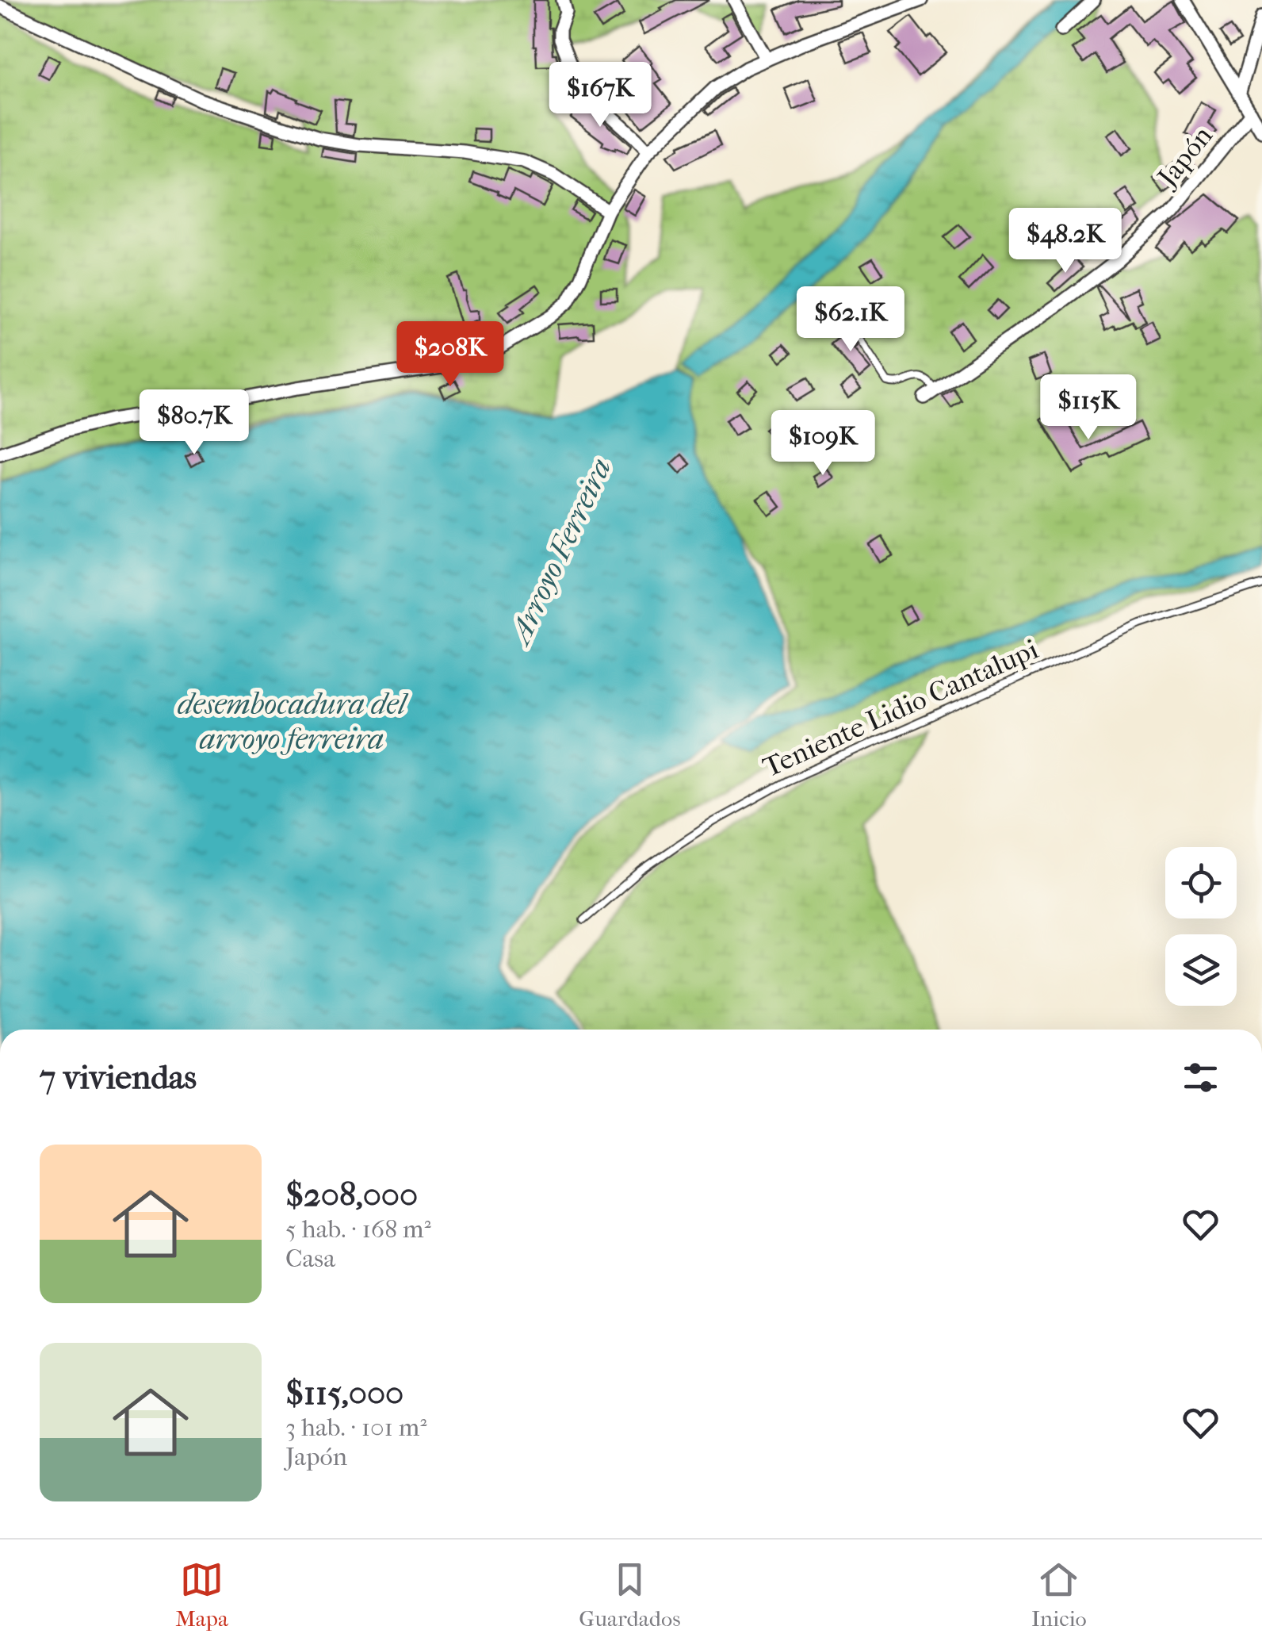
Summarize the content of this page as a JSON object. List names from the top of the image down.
{
  "streets": {
    "street": ["Japón"],
    "lane": ["Teniente Lidio Cantalupi"]
  },
  "water": ["Arroyo Ferreira", "desembocadura del arroyo ferreira"],
  "page": {
    "price": [
      "$167K",
      "$48.2K",
      "$62.1K",
      "$208K",
      "$115K",
      "$80.7K",
      "$109K"
    ],
    "heading": "7 viviendas",
    "list": [
      {
        "name": "$208,000",
        "note": "5 hab. · 168 m² · Casa"
      },
      {
        "name": "$115,000",
        "note": "3 hab. · 101 m² · Japón"
      }
    ],
    "tabs": ["Mapa", "Guardados", "Inicio"]
  }
}
